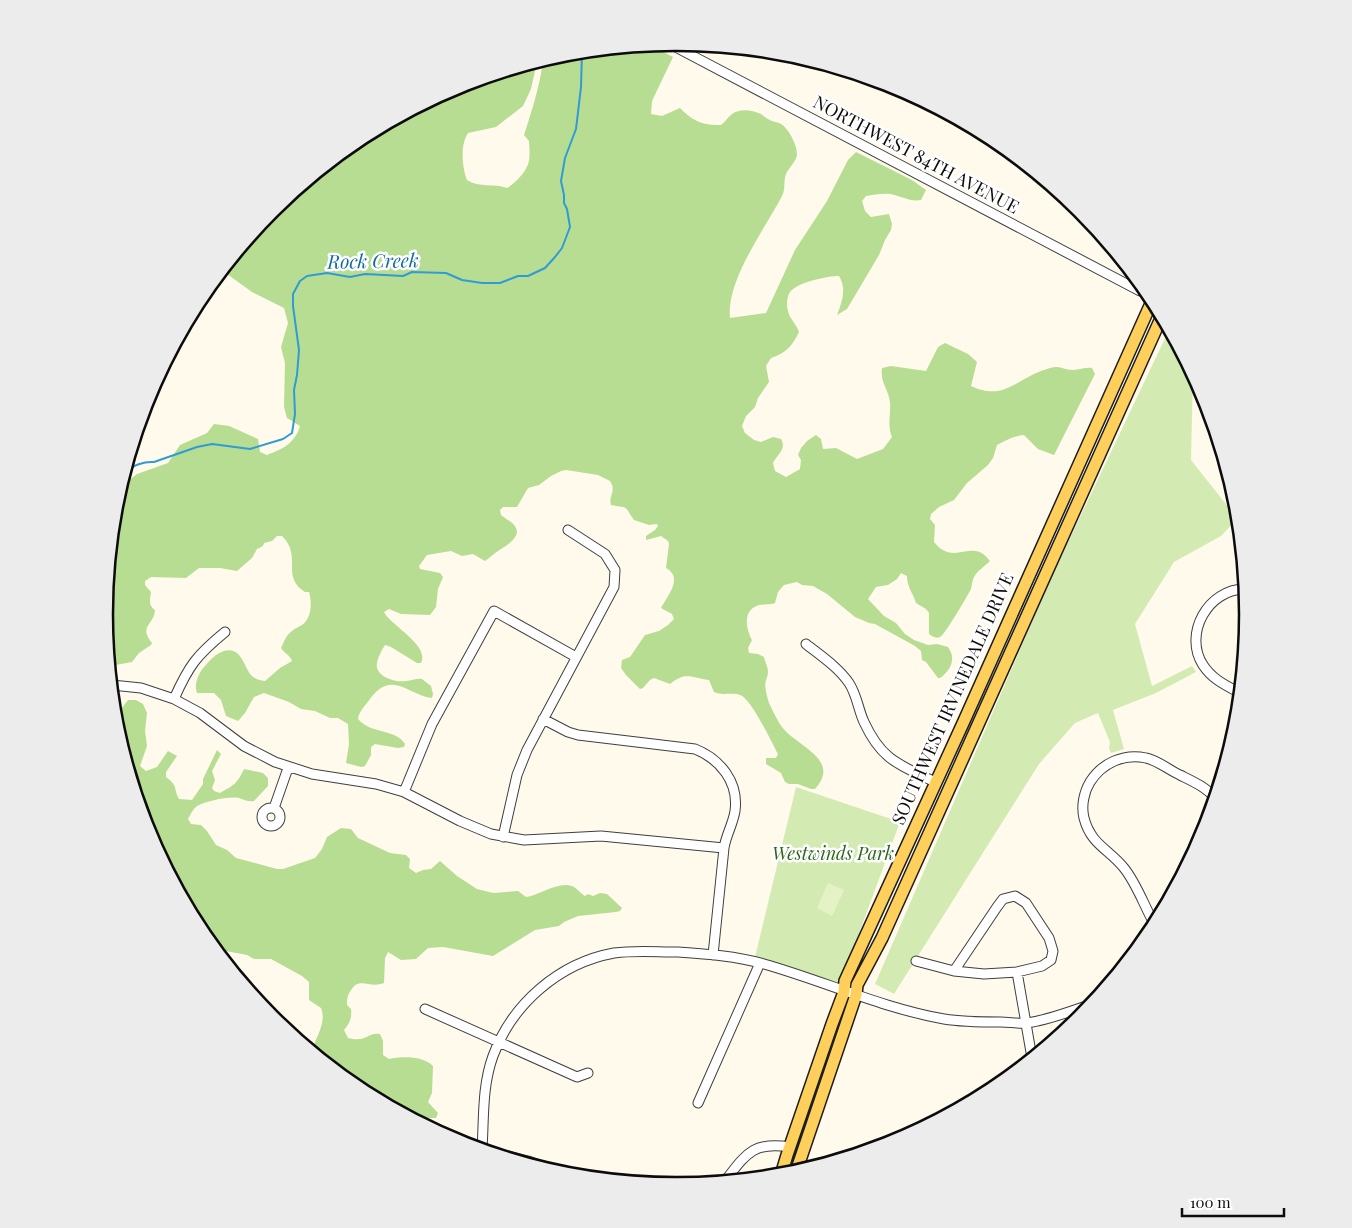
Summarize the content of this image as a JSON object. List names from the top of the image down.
{
  "streets": {
    "main road": ["SOUTHWEST IRVINEDALE DRIVE"],
    "street": ["NORTHWEST 84TH AVENUE"]
  },
  "water": ["Rock Creek"],
  "parks": ["Westwinds Park"],
  "scale_bar": "100 m"
}
